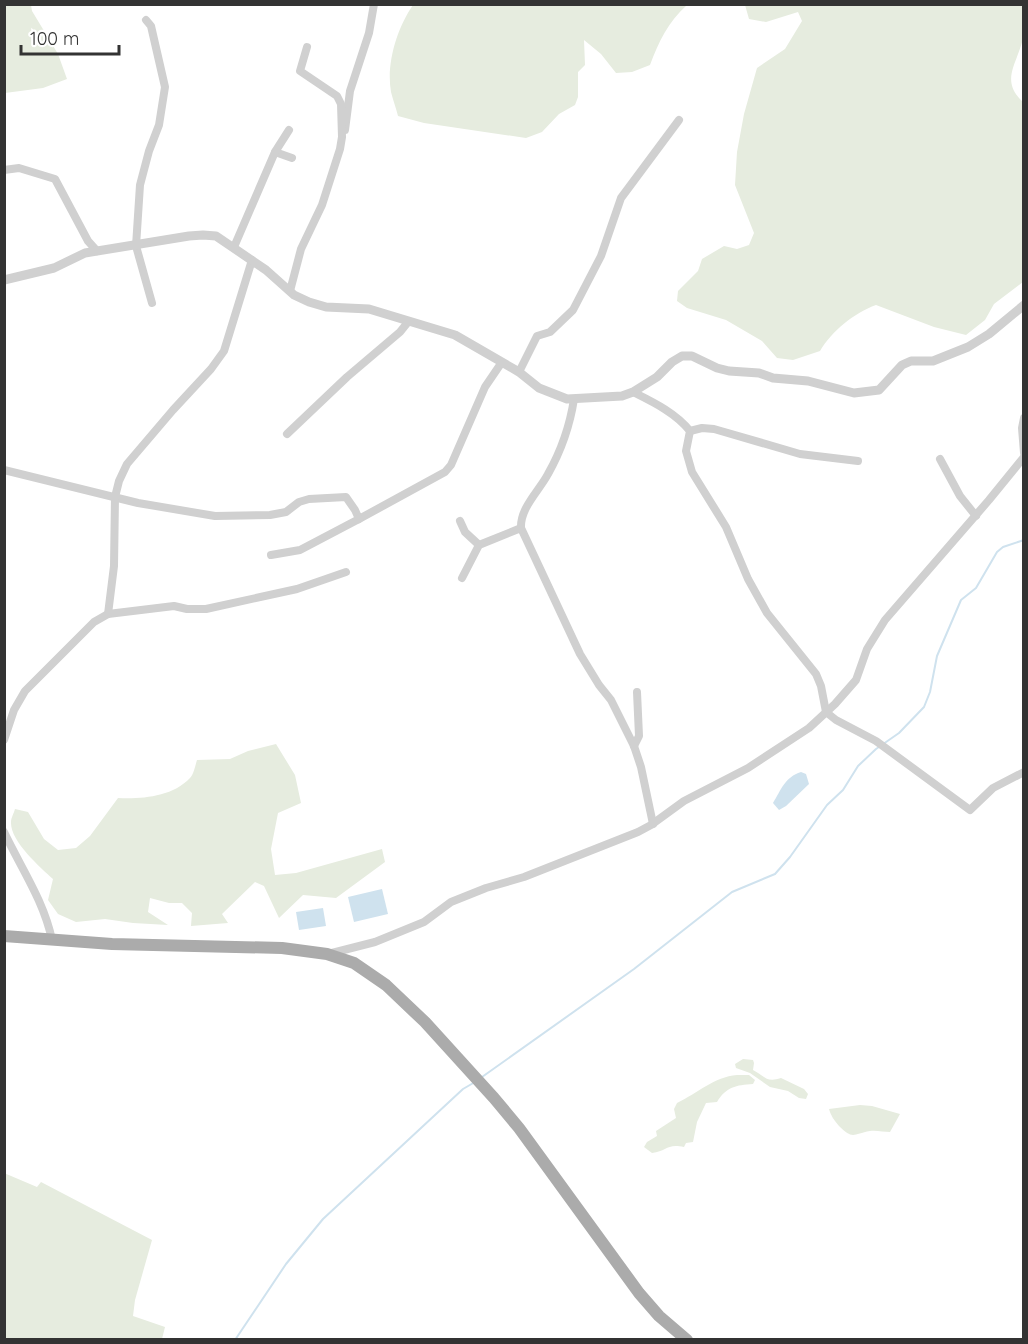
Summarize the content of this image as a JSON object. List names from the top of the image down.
{
  "scale_bar": "100 m"
}
